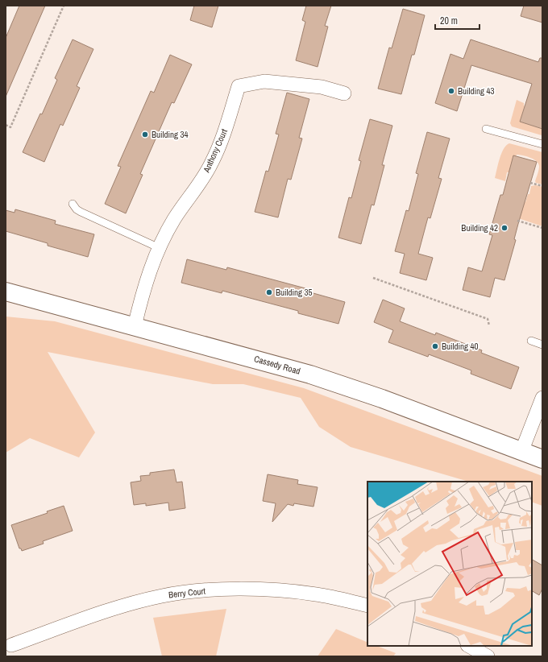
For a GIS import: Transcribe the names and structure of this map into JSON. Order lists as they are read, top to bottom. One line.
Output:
{"streets":{"street":["Anthony Court","Cassedy Road","Berry Court"]},"crossings":[["Anthony Court","Cassedy Road"]],"places":["Building 43","Building 34","Building 42","Building 35","Building 40"],"scale_bar":"20 m"}
